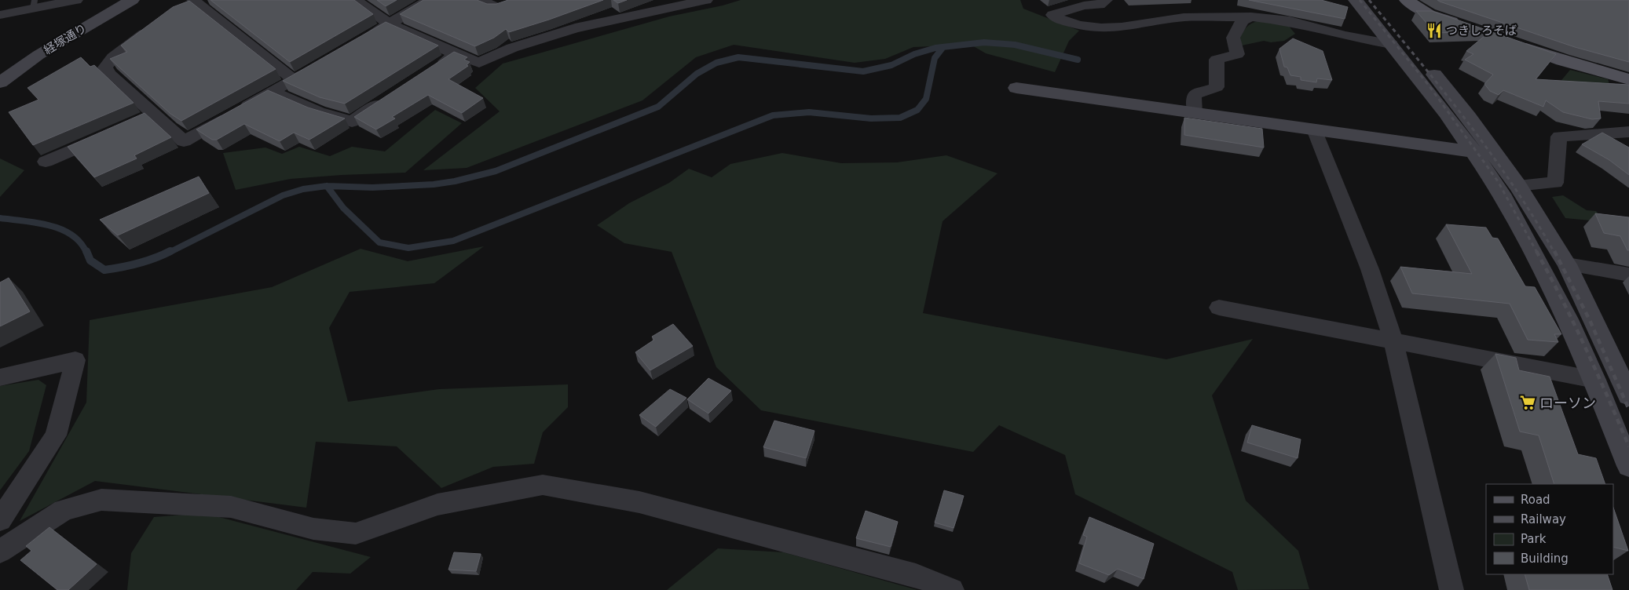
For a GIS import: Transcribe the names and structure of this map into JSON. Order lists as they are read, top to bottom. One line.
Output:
{"streets":{"street":["経塚通り"]},"places":{"restaurant":["つきしろそば"],"supermarket":["ローソン"]},"legend":["Road","Railway","Park","Building"]}
